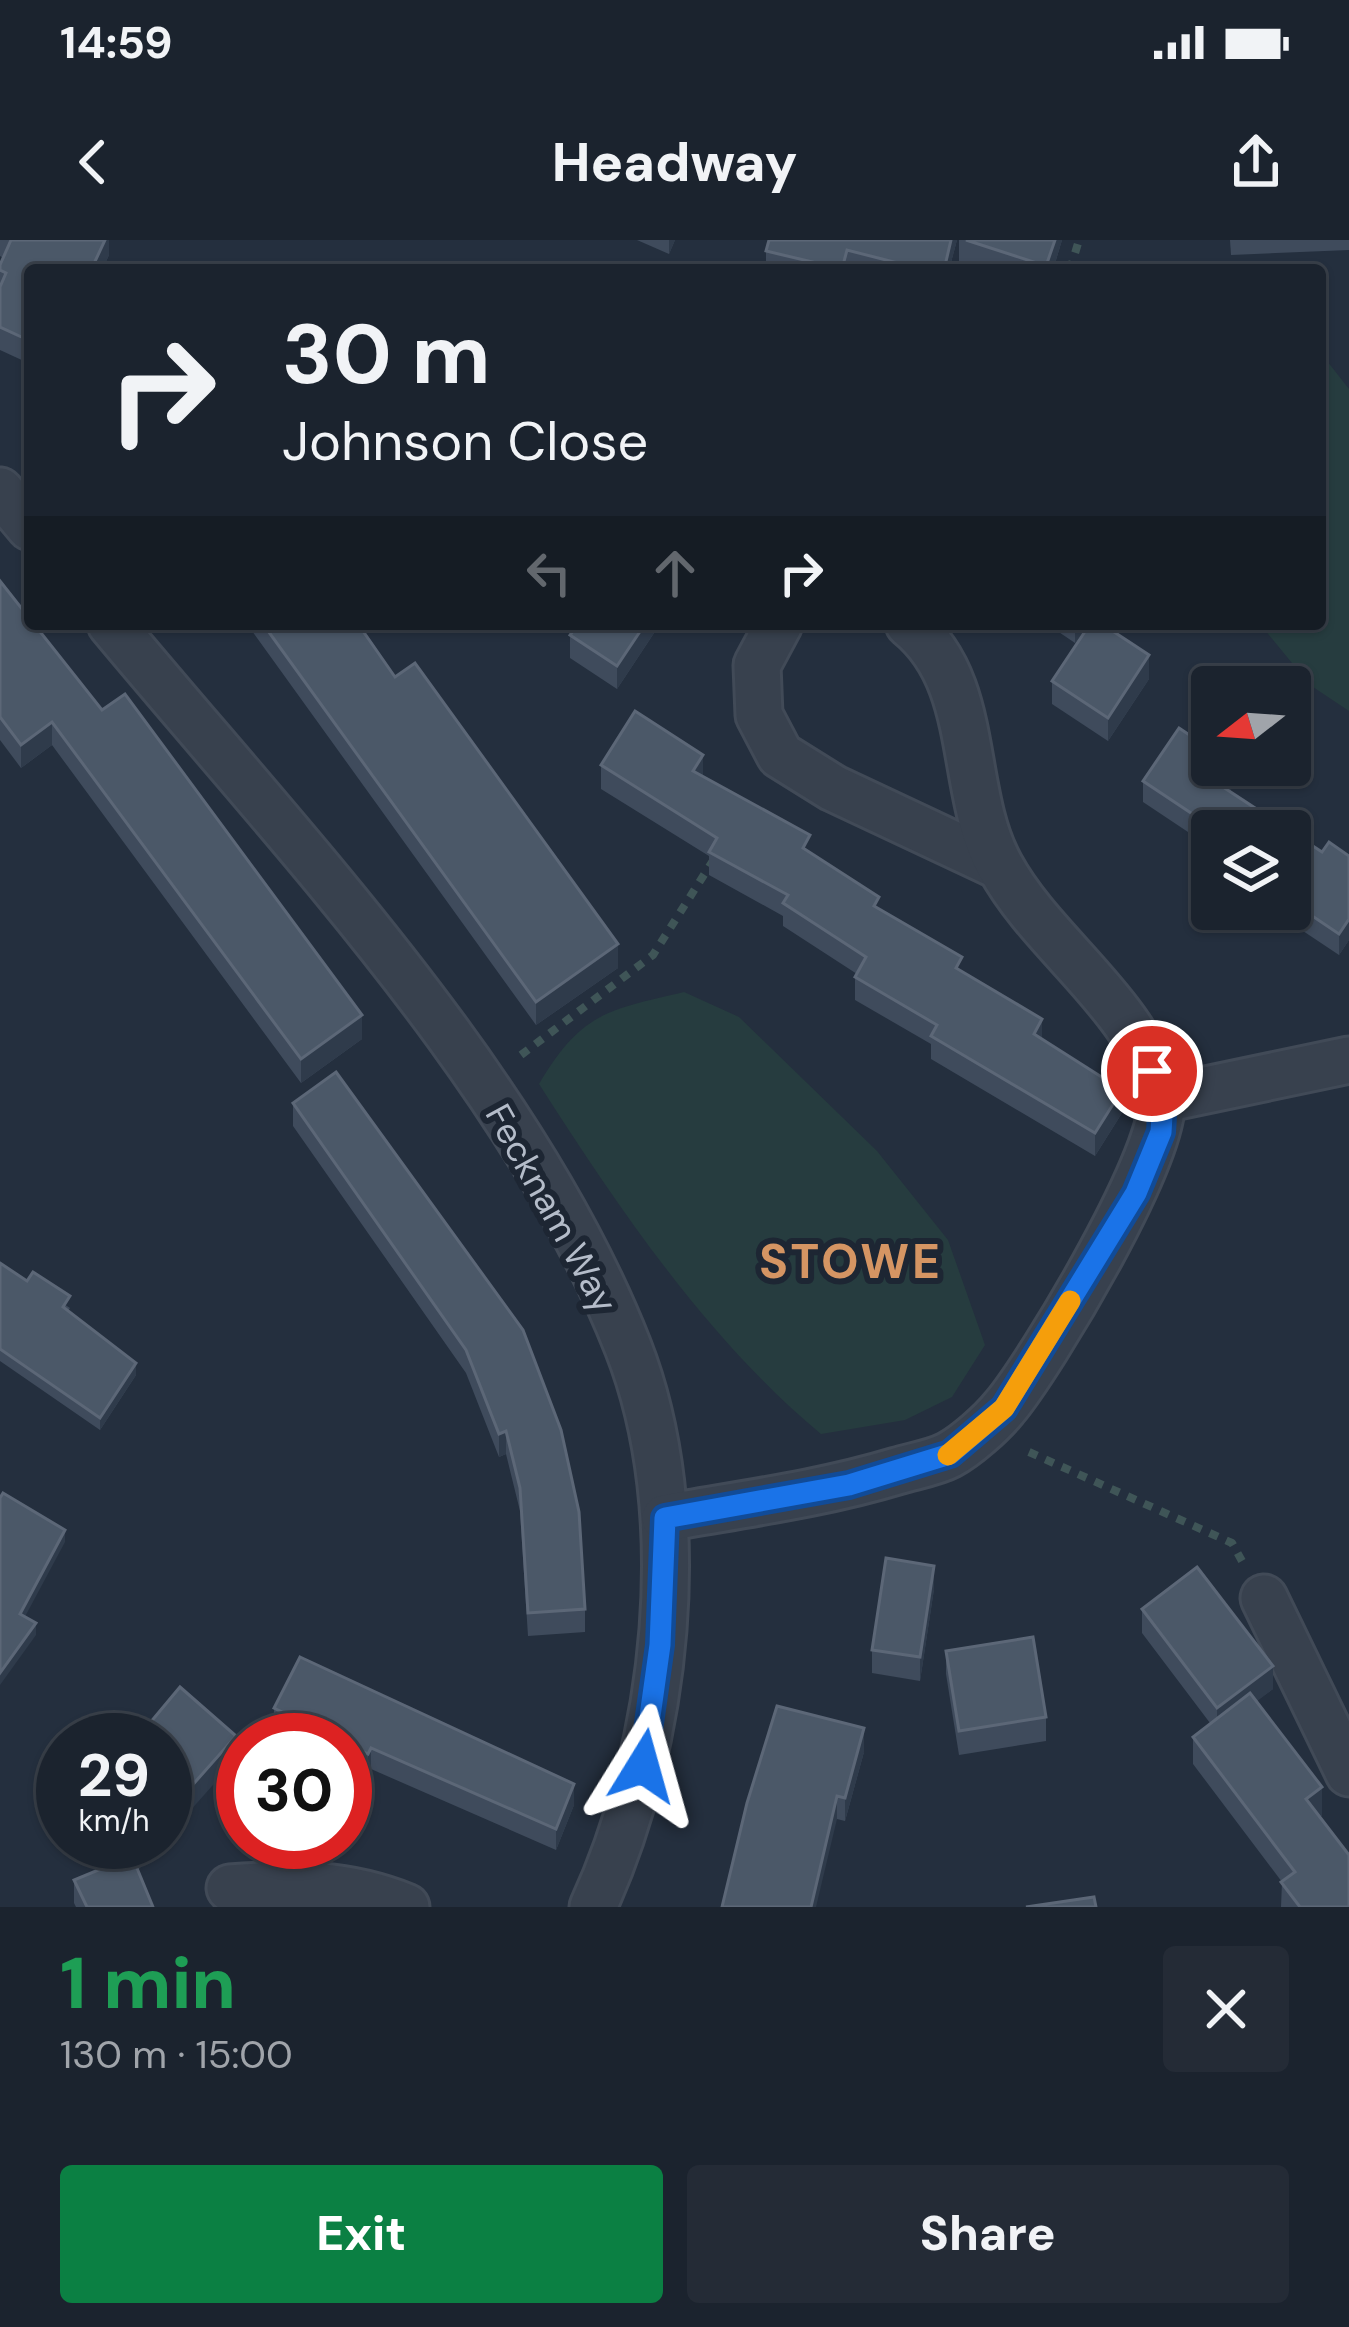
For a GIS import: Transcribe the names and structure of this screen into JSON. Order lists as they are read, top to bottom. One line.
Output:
{"streets":{"street":["Fecknam Way"]},"districts":["STOWE"],"north":"left","page":{"status":"14:59","header":"Headway","turn":["30 m","Johnson Close"],"speed":"29 km/h","limit":"30","heading":["1 min","130 m · 15:00"],"buttons":["Exit","Share"]}}
